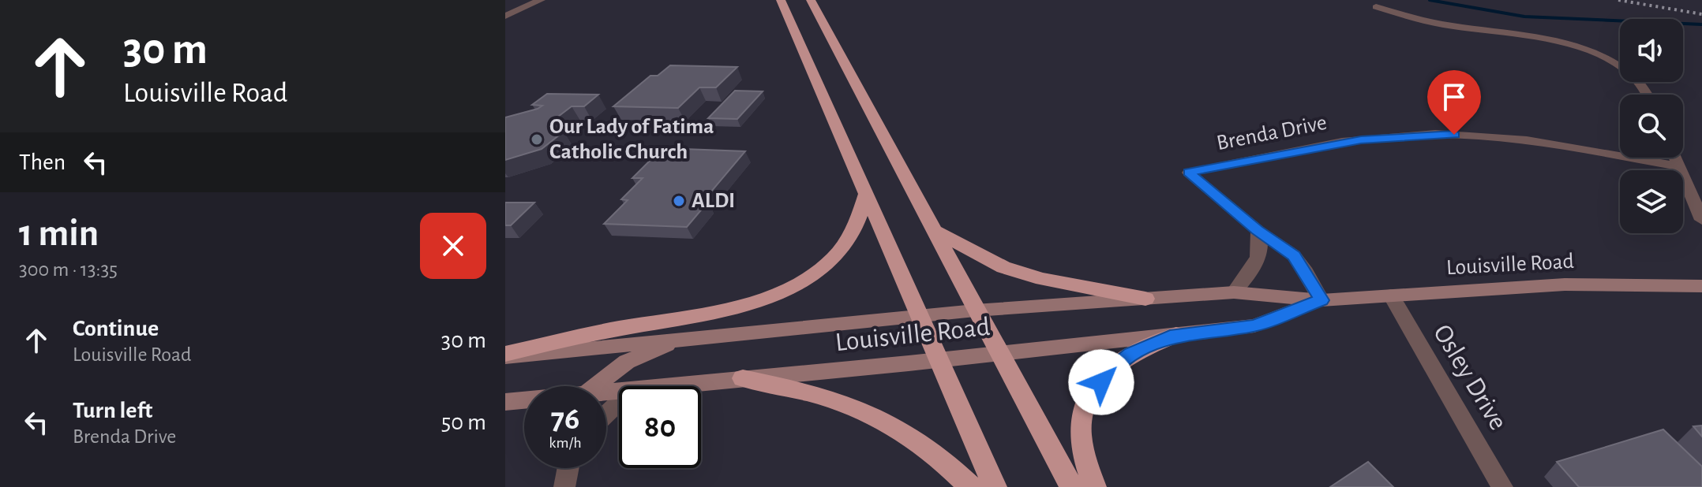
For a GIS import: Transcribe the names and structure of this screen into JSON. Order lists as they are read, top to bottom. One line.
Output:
{"streets":{"main road":["Louisville Road"],"street":["Brenda Drive","Osley Drive"]},"crossings":[["Brenda Drive","Louisville Road"],["Louisville Road","Osley Drive"]],"places":["Our Lady of Fatima Catholic Church","ALDI"],"page":{"turn":["30 m","Louisville Road"],"then":"Then","heading":["1 min","300 m · 13:35"],"list":[{"name":"Continue","note":"Louisville Road","value":"30 m"},{"name":"Turn left","note":"Brenda Drive","value":"50 m"}],"speed":"76 km/h","limit":"80"}}
